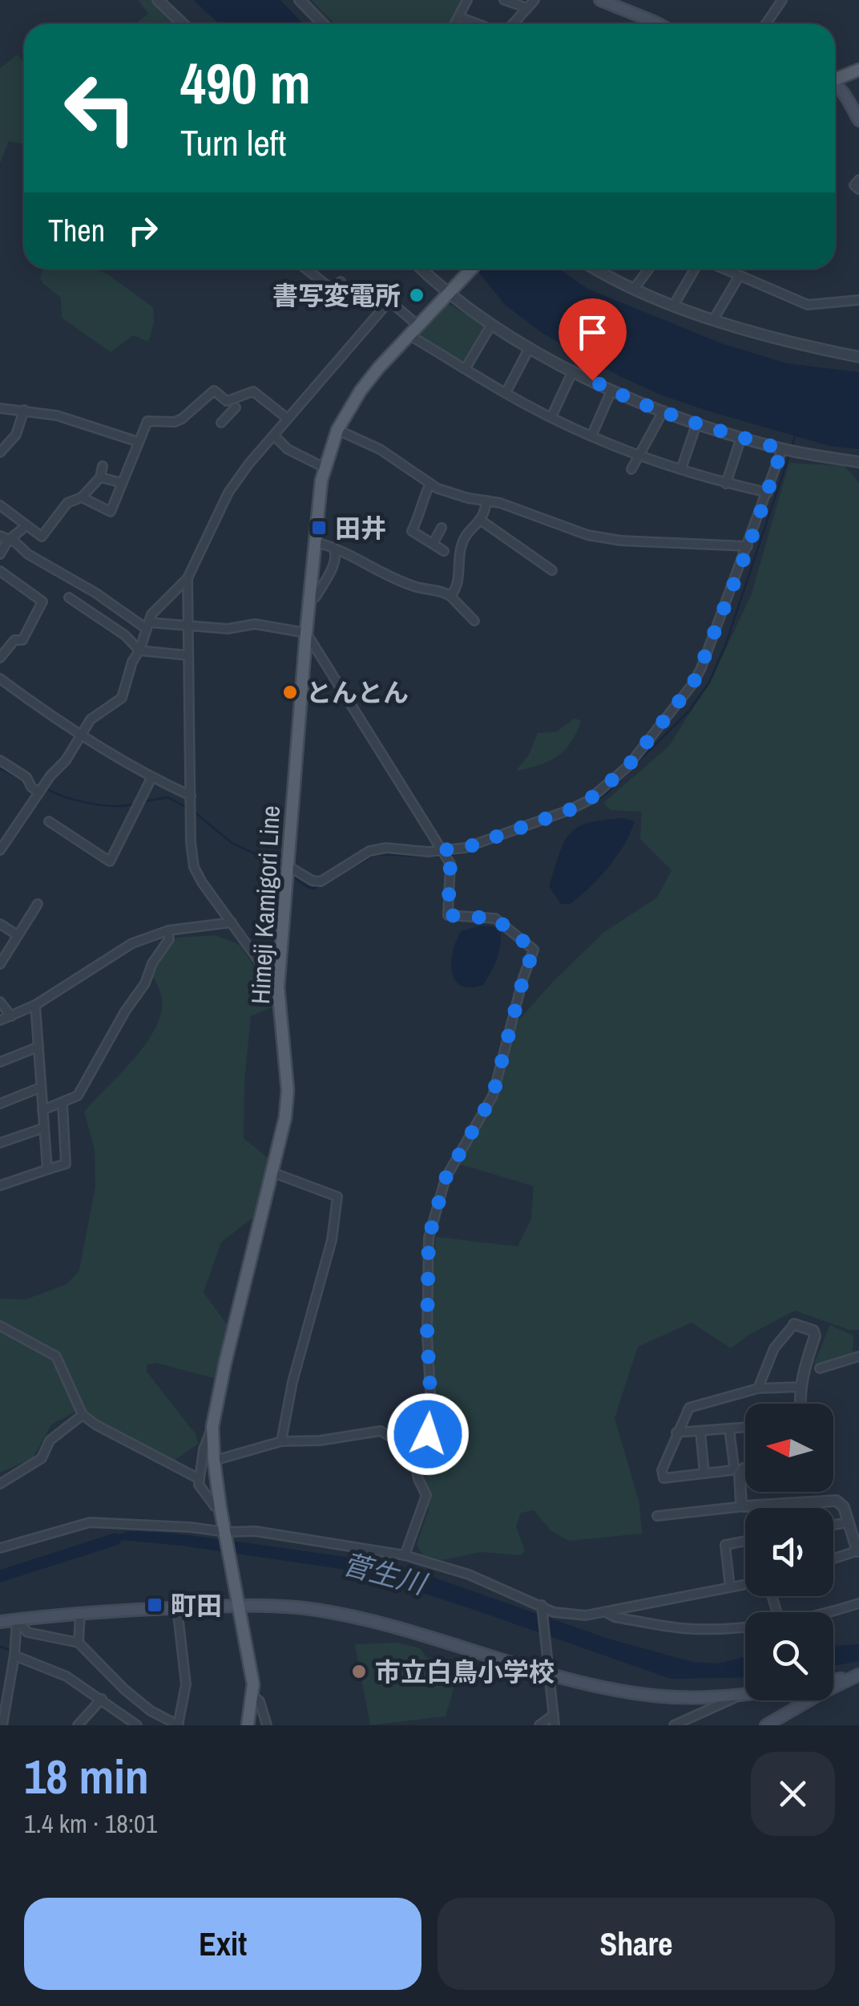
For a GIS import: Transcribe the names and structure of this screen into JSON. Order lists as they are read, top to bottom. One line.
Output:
{"streets":{"main road":["Himeji Kamigori Line"]},"water":["菅生川"],"places":{"other":["書写変電所","とんとん","市立白鳥小学校"],"transit":["田井","町田"]},"north":"left","page":{"turn":["490 m","Turn left"],"then":"Then","heading":["18 min","1.4 km · 18:01"],"buttons":["Exit","Share"]}}
